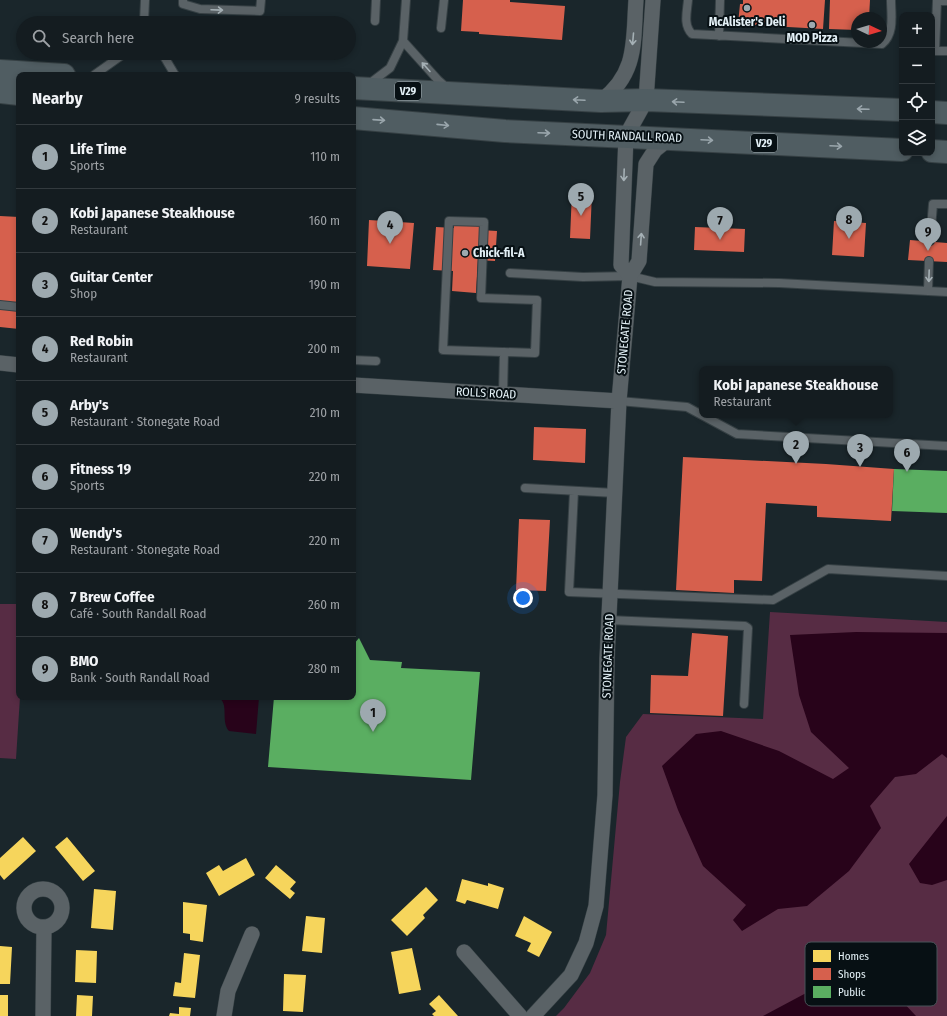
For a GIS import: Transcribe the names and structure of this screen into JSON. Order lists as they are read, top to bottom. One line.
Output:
{"streets":{"main road":["V29","SOUTH RANDALL ROAD"],"street":["STONEGATE ROAD","ROLLS ROAD"]},"crossings":[["V29","STONEGATE ROAD"],["SOUTH RANDALL ROAD","STONEGATE ROAD"],["STONEGATE ROAD","ROLLS ROAD"]],"places":["McAlister's Deli","MOD Pizza","Chick-fil-A"],"legend":["Homes","Shops","Public"],"north":"right","page":{"map_buttons":["+","−"],"search":"Search here","heading":["Nearby","9 results"],"list":[{"mark":"1","name":"Life Time","note":"Sports","value":"110 m"},{"mark":"2","name":"Kobi Japanese Steakhouse","note":"Restaurant","value":"160 m"},{"mark":"3","name":"Guitar Center","note":"Shop","value":"190 m"},{"mark":"4","name":"Red Robin","note":"Restaurant","value":"200 m"},{"mark":"5","name":"Arby's","note":"Restaurant · Stonegate Road","value":"210 m"},{"mark":"6","name":"Fitness 19","note":"Sports","value":"220 m"},{"mark":"7","name":"Wendy's","note":"Restaurant · Stonegate Road","value":"220 m"},{"mark":"8","name":"7 Brew Coffee","note":"Café · South Randall Road","value":"260 m"},{"mark":"9","name":"BMO","note":"Bank · South Randall Road","value":"280 m"}],"pins":["5","8","7","4","9","2","3","6","1"],"popup":["Kobi Japanese Steakhouse","Restaurant"]}}
